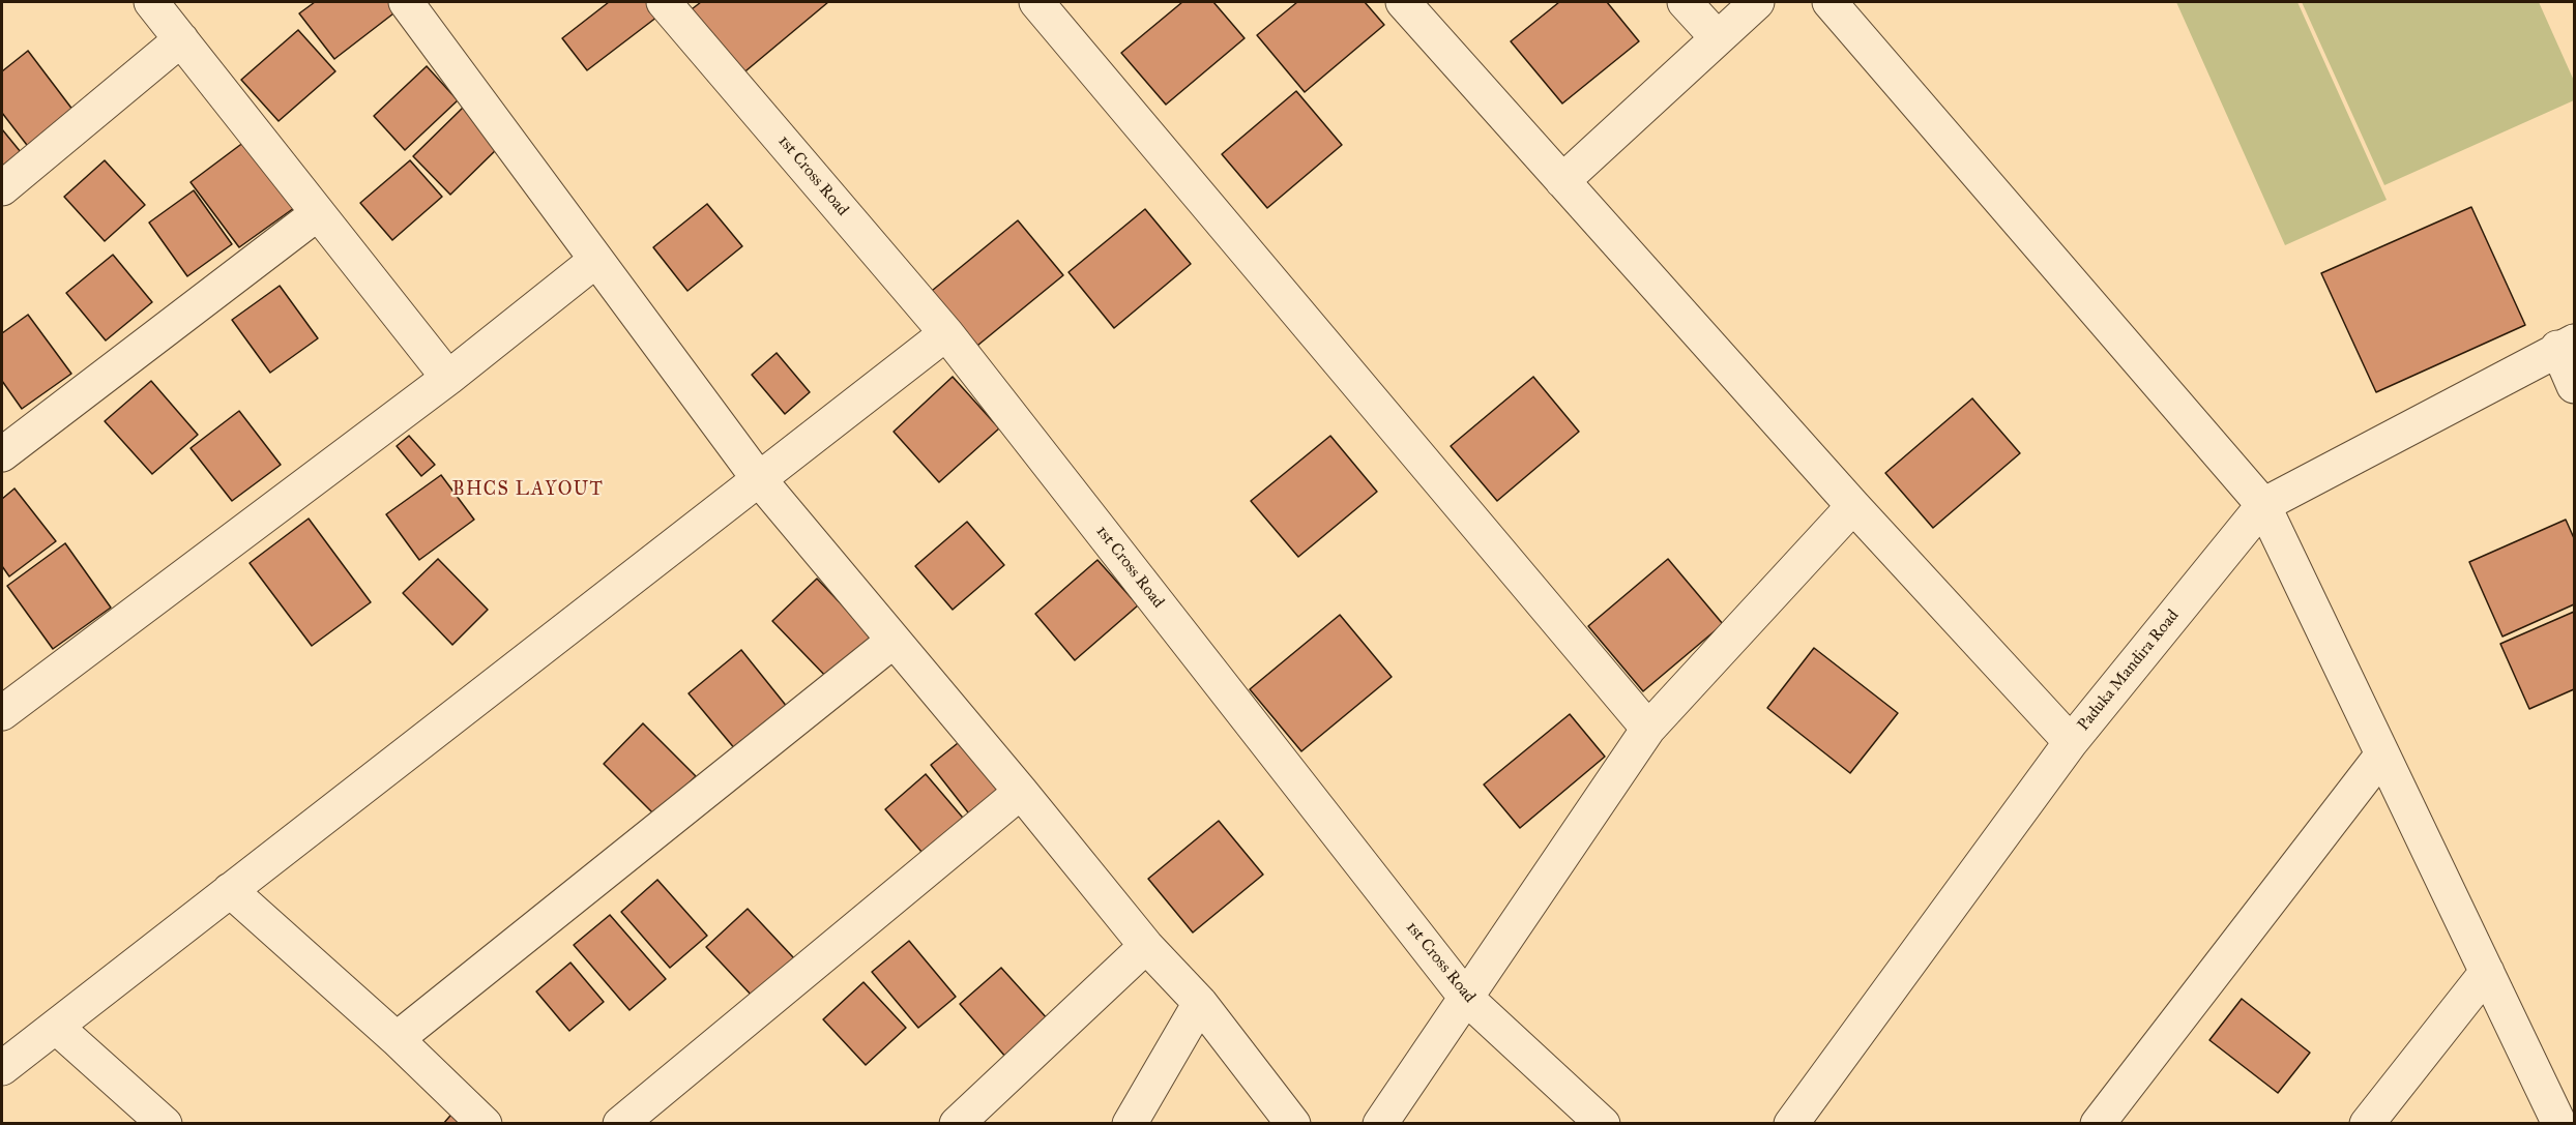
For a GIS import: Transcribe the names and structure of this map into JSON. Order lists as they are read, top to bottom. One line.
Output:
{"streets":{"street":["1st Cross Road","Paduka Mandira Road"]},"districts":["BHCS LAYOUT"]}
